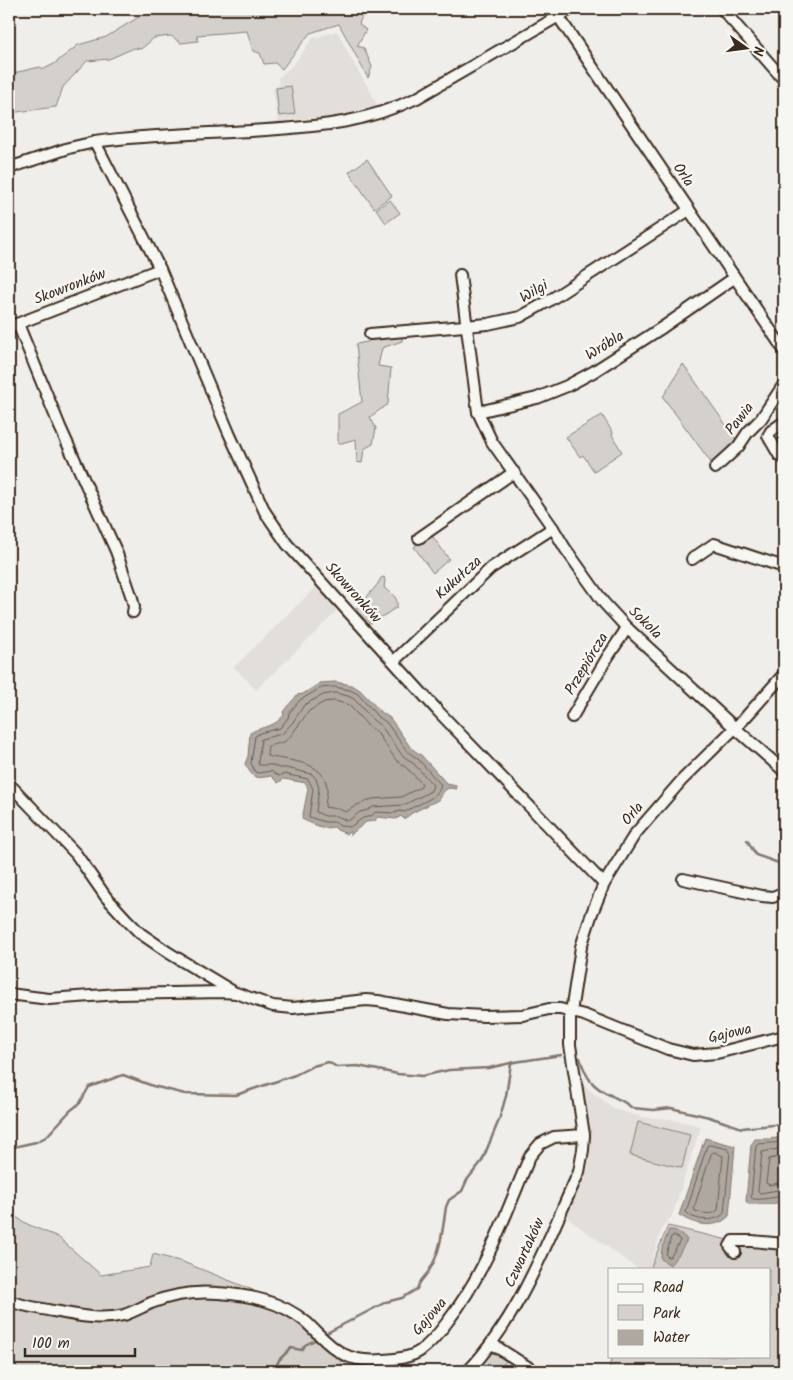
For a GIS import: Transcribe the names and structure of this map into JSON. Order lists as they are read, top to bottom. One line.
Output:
{"streets":{"street":["Orla","Skowronków","Wilgi","Wróbla","Pawia","Kukułcza","Sokola","Przepiórcza","Gajowa","Czwartaków"]},"crossings":[["Orla","Skowronków"],["Orla","Wilgi"],["Orla","Wróbla"],["Orla","Sokola"],["Orla","Gajowa"],["Skowronków","Kukułcza"],["Wilgi","Sokola"],["Wróbla","Sokola"],["Kukułcza","Sokola"],["Sokola","Przepiórcza"],["Gajowa","Czwartaków"]],"legend":["Road","Park","Water"],"scale_bar":"100 m","north":"right"}
